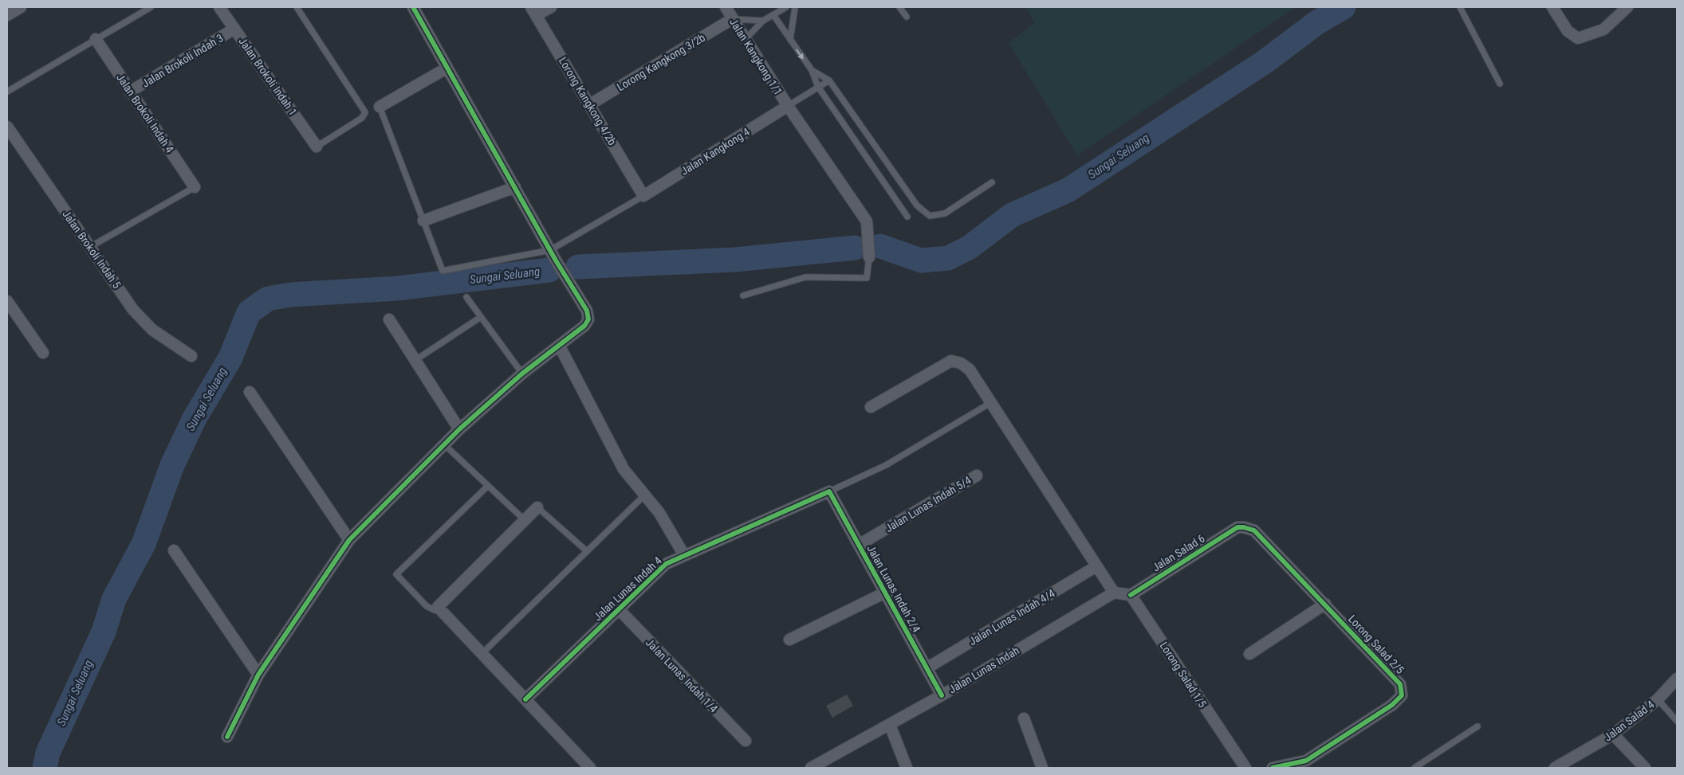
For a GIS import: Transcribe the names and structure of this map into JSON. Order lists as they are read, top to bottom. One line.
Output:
{"streets":{"street":["Jalan Kangkong 1/1","Jalan Brokoli Indah 3","Lorong Kangkong 3/2b","Jalan Brokoli Indah 1","Lorong Kangkong 4/2b","Jalan Brokoli Indah 4","Jalan Kangkong 4","Jalan Brokoli Indah 5","Jalan Lunas Indah 5/4","Jalan Salad 6","Jalan Lunas Indah 4","Jalan Lunas Indah 2/4","Jalan Lunas Indah 4/4","Lorong Salad 2/5","Jalan Lunas Indah","Lorong Salad 1/5","Jalan Lunas Indah 1/4","Jalan Salad 4"]},"crossings":[["Jalan Kangkong 1/1","Lorong Kangkong 3/2b"],["Jalan Kangkong 1/1","Jalan Kangkong 4"],["Jalan Brokoli Indah 3","Jalan Brokoli Indah 1"],["Jalan Brokoli Indah 3","Jalan Brokoli Indah 4"],["Lorong Kangkong 3/2b","Lorong Kangkong 4/2b"],["Lorong Kangkong 4/2b","Jalan Kangkong 4"],["Jalan Lunas Indah 5/4","Jalan Lunas Indah 2/4"],["Jalan Salad 6","Lorong Salad 2/5"],["Jalan Salad 6","Lorong Salad 1/5"],["Jalan Lunas Indah 4","Jalan Lunas Indah 2/4"],["Jalan Lunas Indah 4","Jalan Lunas Indah 1/4"],["Jalan Lunas Indah 2/4","Jalan Lunas Indah 4/4"],["Jalan Lunas Indah 2/4","Jalan Lunas Indah"]],"water":["Sungai Seluang"]}
